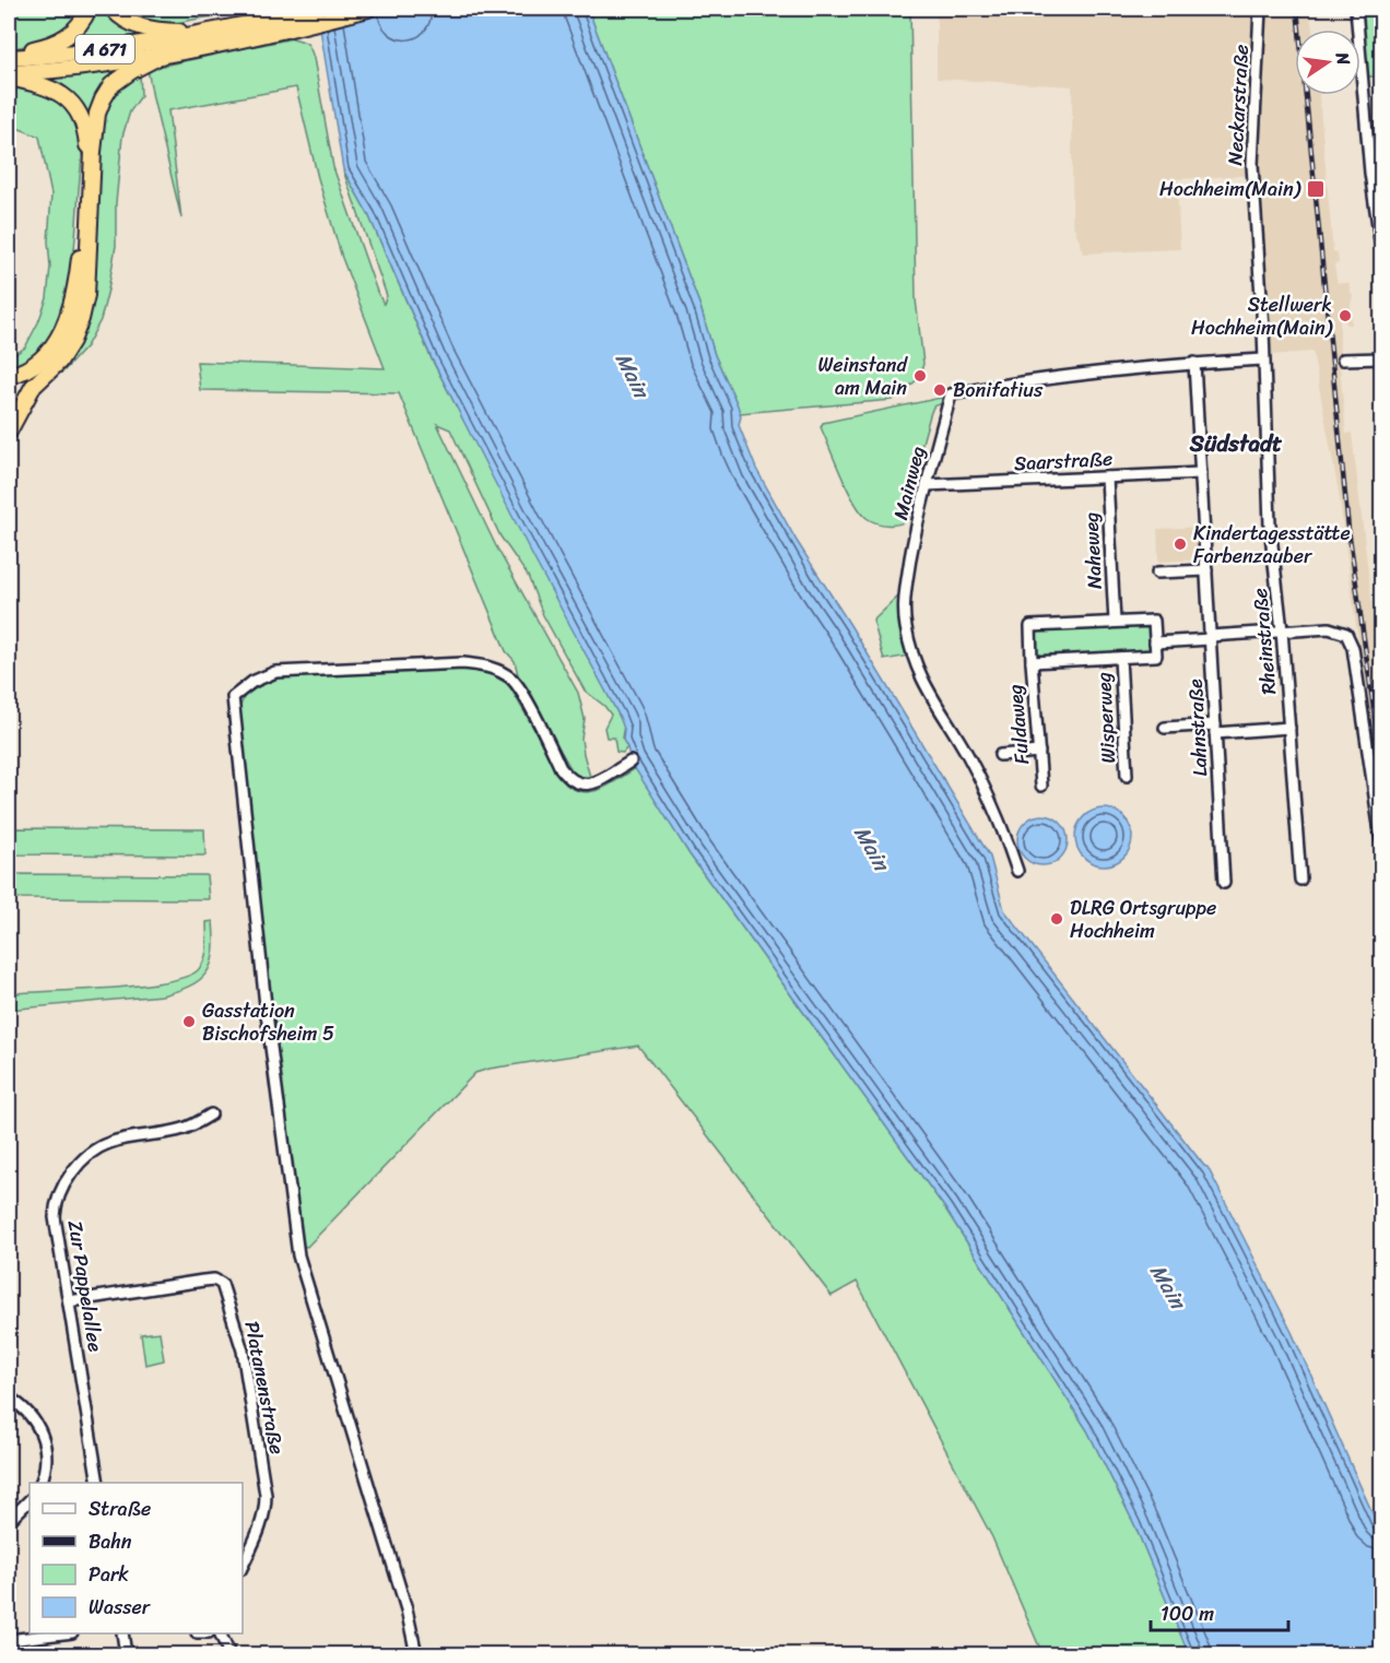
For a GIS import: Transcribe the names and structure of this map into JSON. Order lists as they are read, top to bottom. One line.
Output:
{"streets":{"highway":["A 671"],"street":["Neckarstraße","Saarstraße","Mainweg","Naheweg","Rheinstraße","Wisperweg","Fuldaweg","Lahnstraße","Zur Pappelallee","Platanenstraße"]},"crossings":[["Neckarstraße","Mainweg"],["Neckarstraße","Rheinstraße"],["Saarstraße","Mainweg"],["Saarstraße","Naheweg"],["Saarstraße","Lahnstraße"],["Mainweg","Rheinstraße"],["Mainweg","Lahnstraße"],["Naheweg","Fuldaweg"],["Zur Pappelallee","Platanenstraße"]],"districts":["Südstadt"],"water":["Main"],"places":{"transit":["Hochheim(Main)"],"other":["Stellwerk Hochheim(Main)","Weinstand am Main","Bonifatius","Kindertagesstätte Farbenzauber","DLRG Ortsgruppe Hochheim","Gasstation Bischofsheim 5"]},"legend":["Straße","Bahn","Park","Wasser"],"scale_bar":"100 m","north":"right"}
